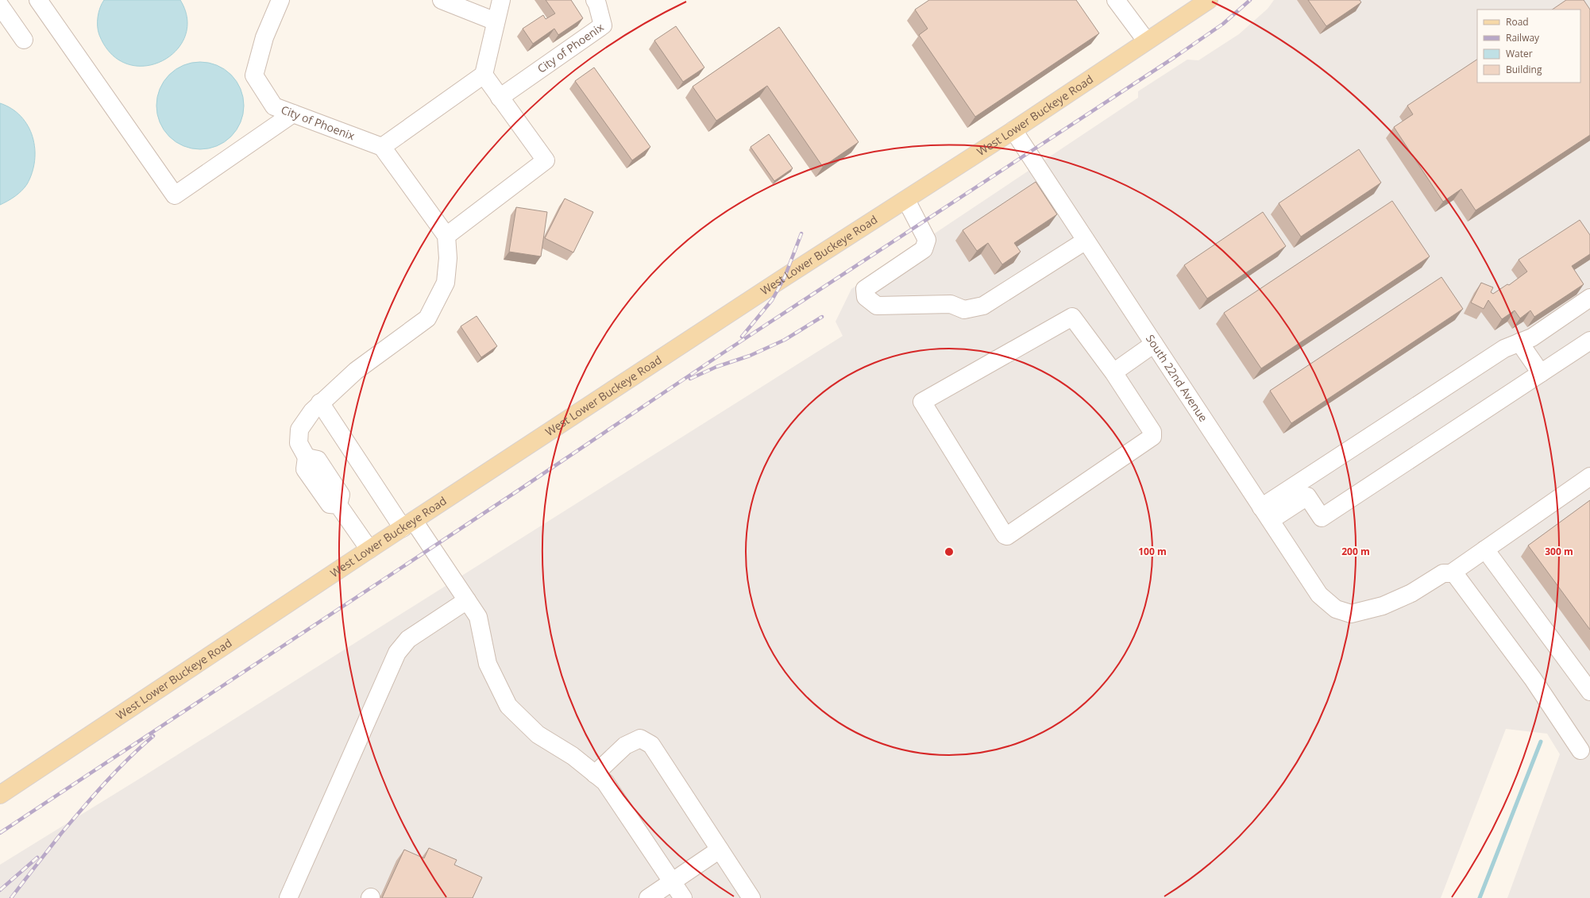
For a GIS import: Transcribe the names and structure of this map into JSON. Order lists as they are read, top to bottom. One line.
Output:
{"streets":{"main road":["West Lower Buckeye Road"],"street":["City of Phoenix","South 22nd Avenue"]},"crossings":[["West Lower Buckeye Road","South 22nd Avenue"]],"legend":["Road","Railway","Water","Building"],"rings":["100 m","200 m","300 m"]}
